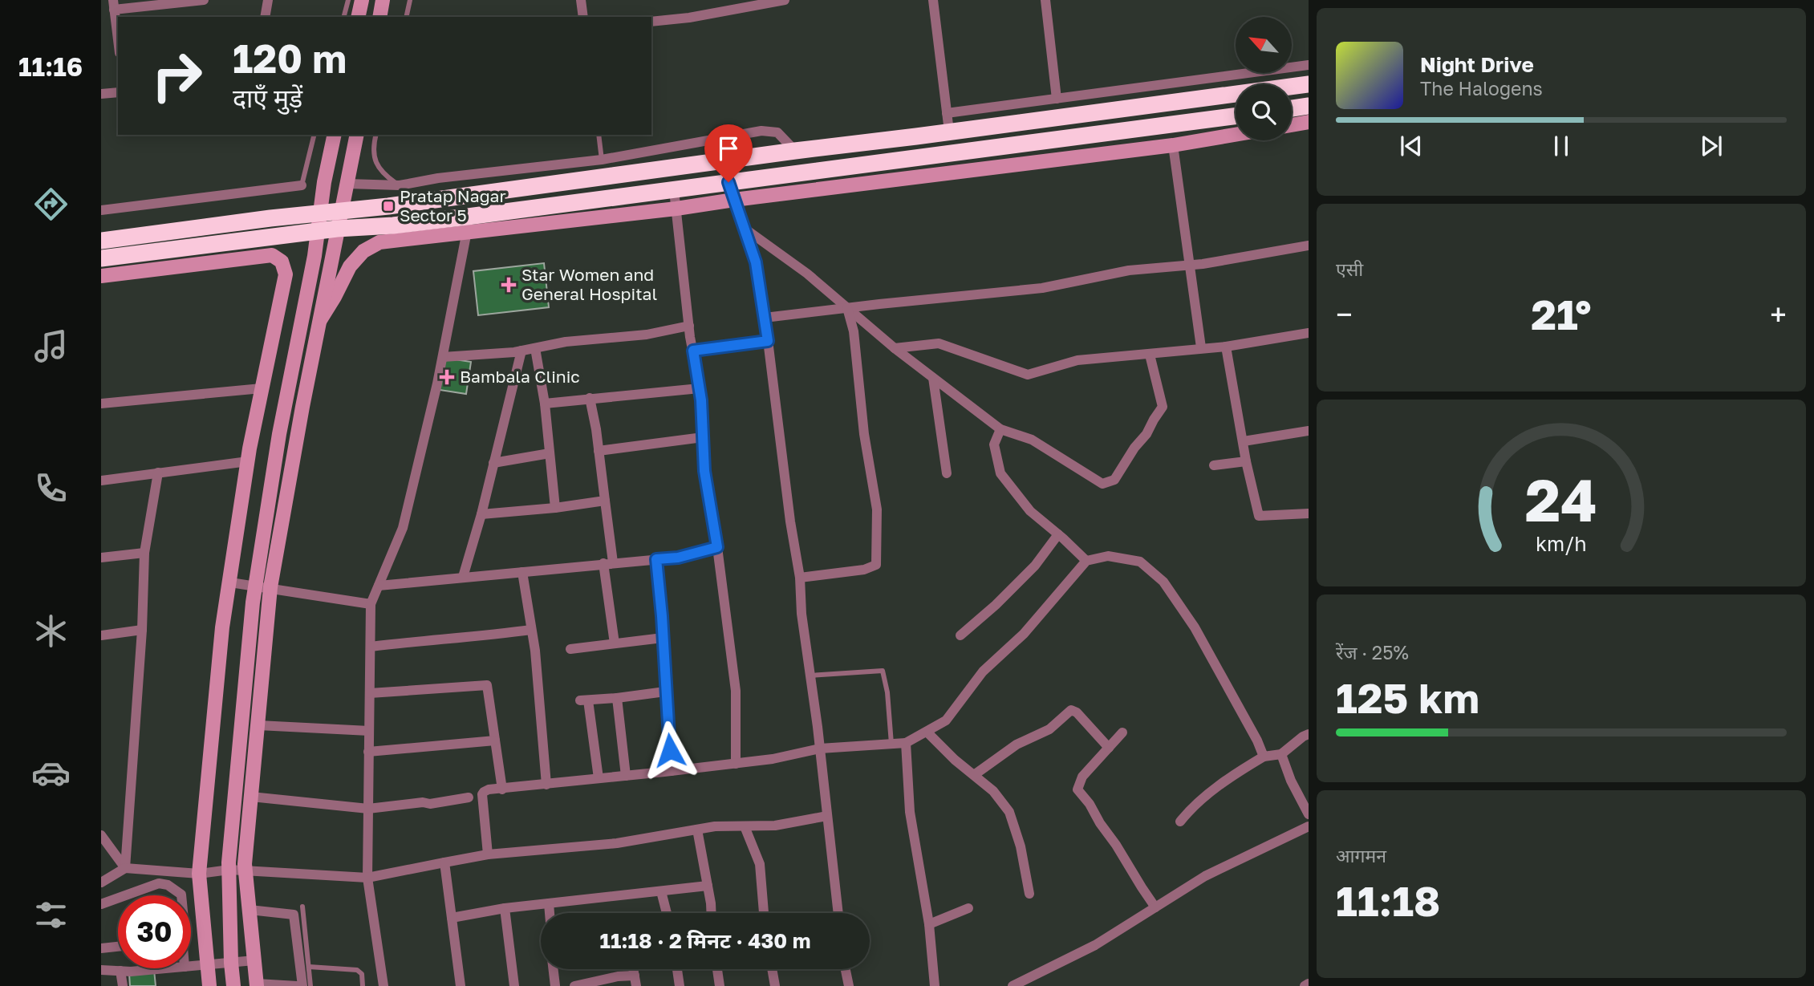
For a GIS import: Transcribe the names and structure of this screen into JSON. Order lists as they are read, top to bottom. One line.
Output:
{"places":{"transit":["Pratap Nagar Sector 5"],"health":["Star Women and General Hospital","Bambala Clinic"]},"north":"top left","page":{"tabs":"11:16","turn":["120 m","दाएँ मुड़ें"],"song":["Night Drive","The Halogens"],"tile":["एसी",["रेंज · 25%","125 km"],["आगमन","11:18"]],"heat":["−","21°","+"],"limit":"30","trip":"11:18 · 2 मिनट · 430 m","gauge":["24","km/h"]}}
